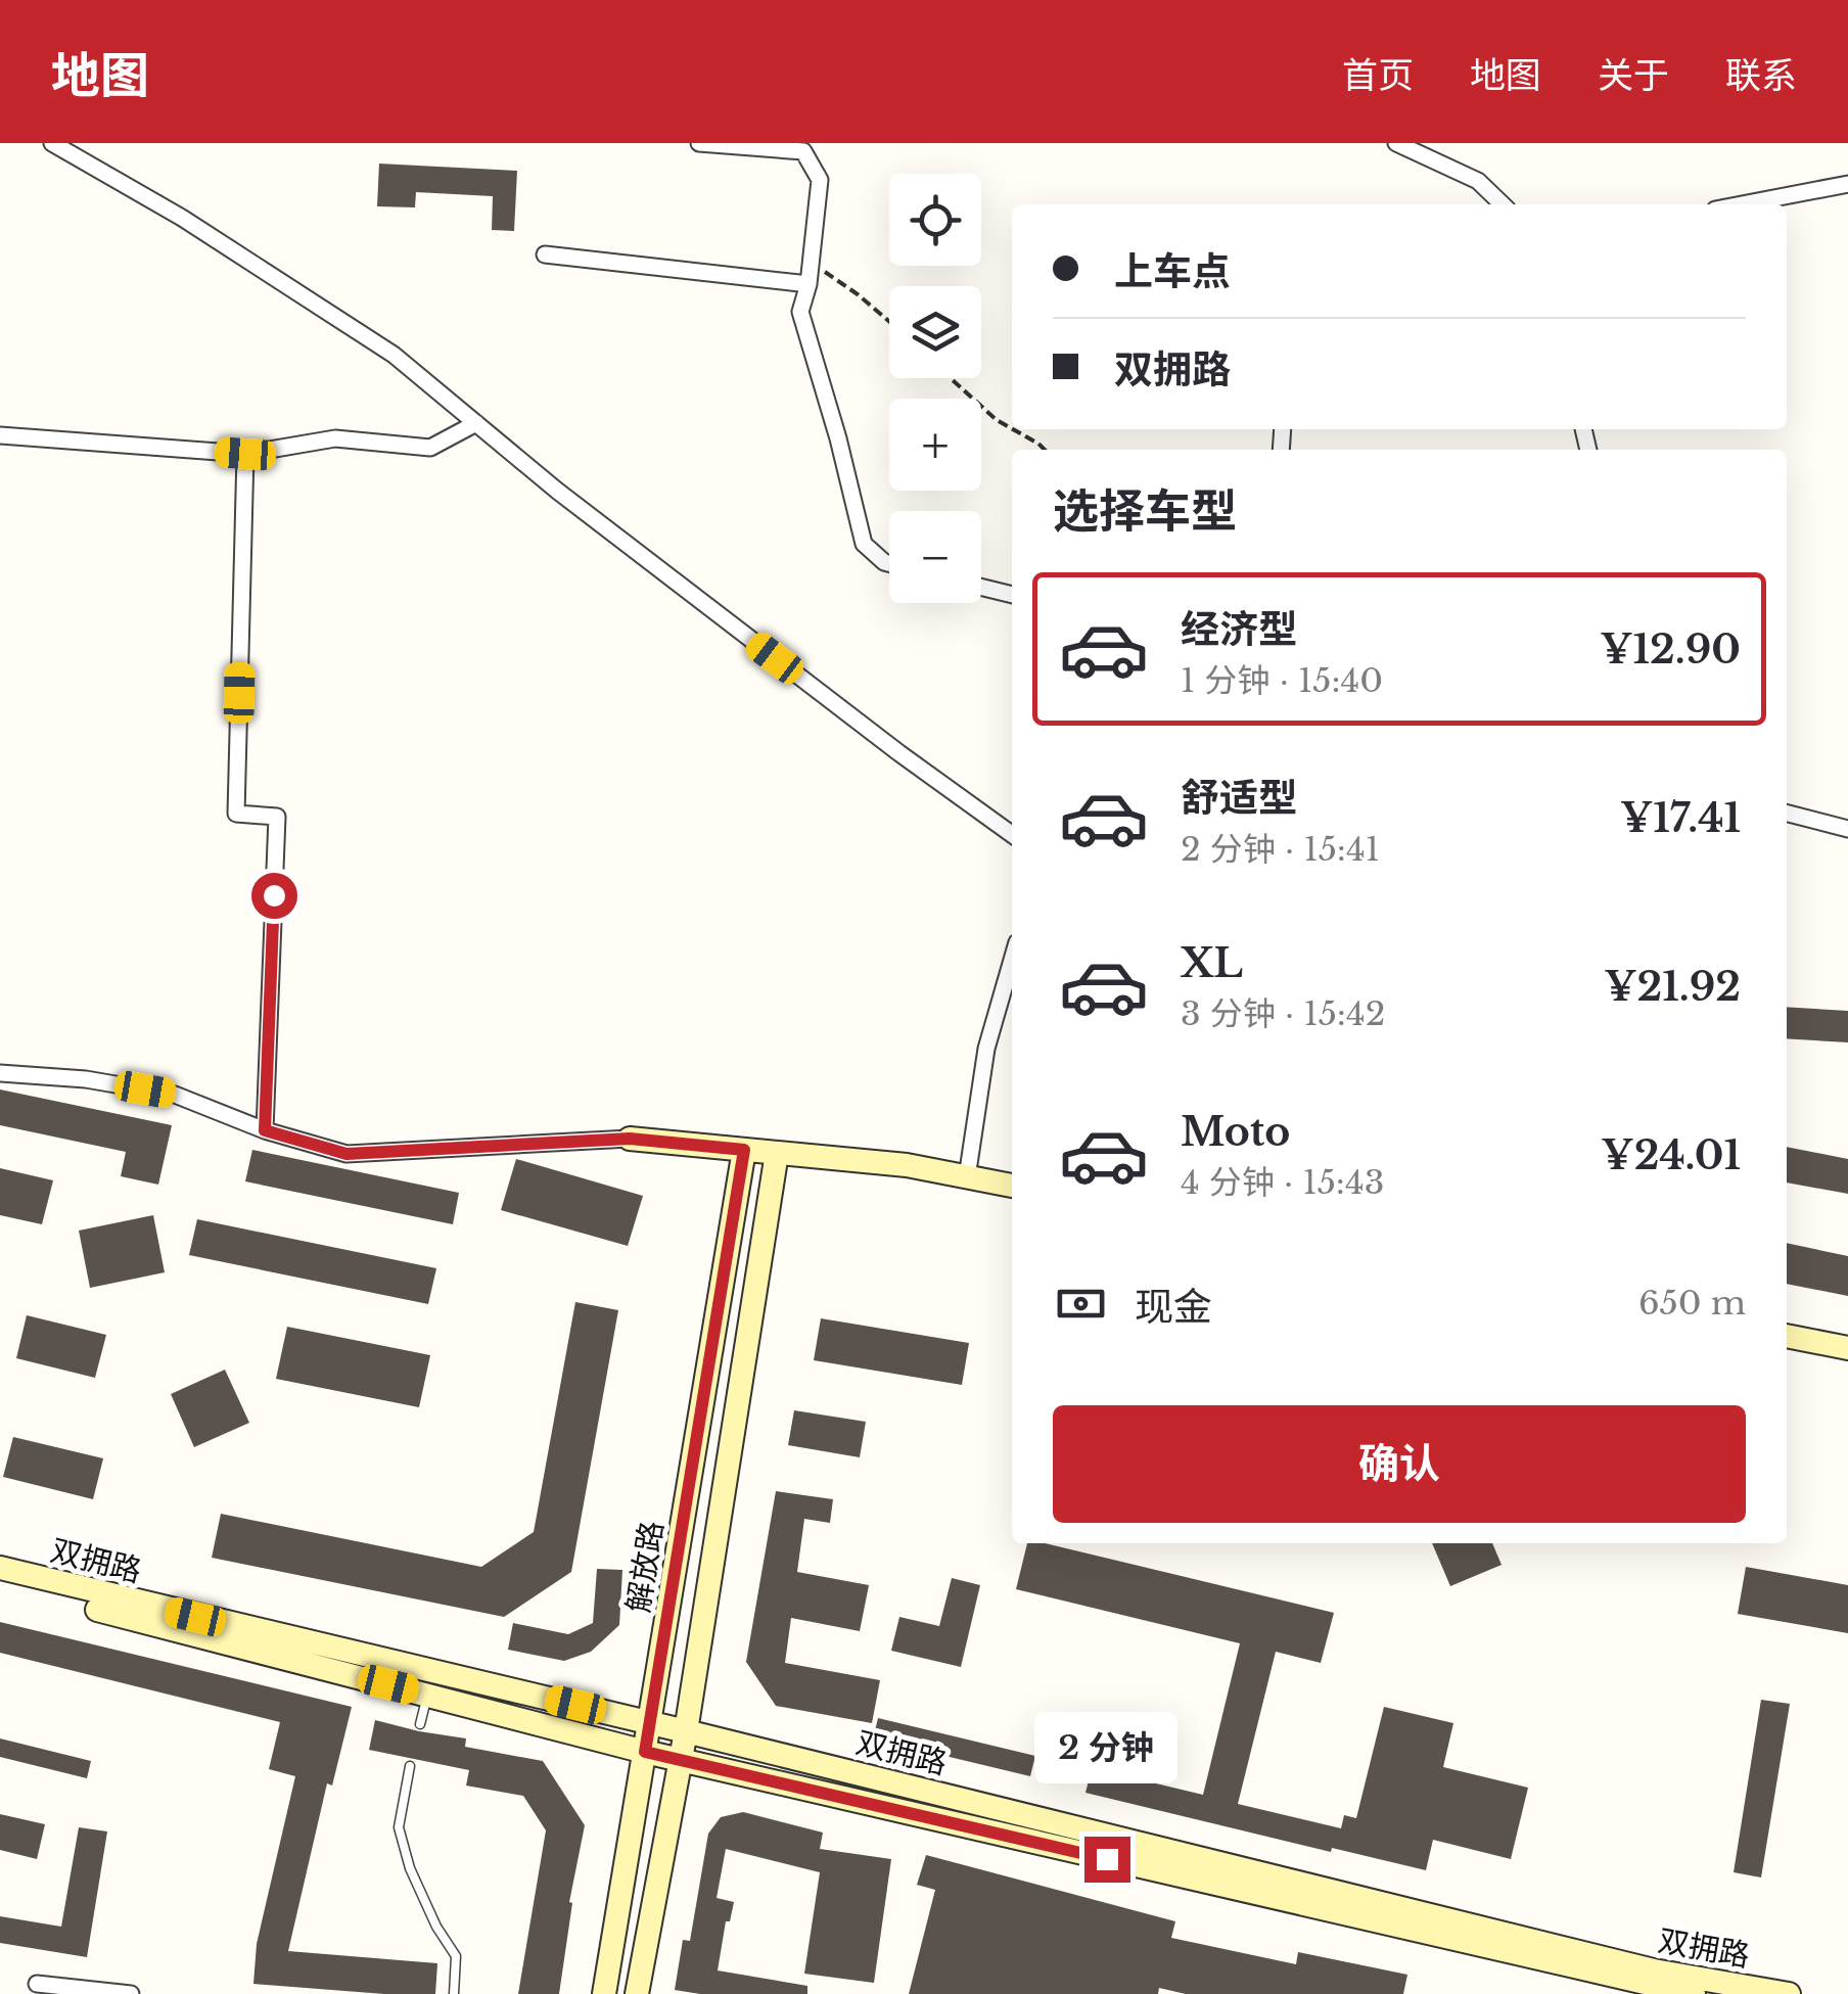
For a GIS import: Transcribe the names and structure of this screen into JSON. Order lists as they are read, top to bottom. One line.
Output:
{"streets":{"main road":["双拥路","解放路"]},"crossings":[["双拥路","解放路"]],"page":{"header":"地图","nav":["首页","地图","关于","联系"],"map_buttons":["+","−"],"banner":["上车点","双拥路"],"heading":"选择车型","list":[{"name":"经济型","note":"1 分钟 · 15:40","value":"¥12.90"},{"name":"舒适型","note":"2 分钟 · 15:41","value":"¥17.41"},{"name":"XL","note":"3 分钟 · 15:42","value":"¥21.92"},{"name":"Moto","note":"4 分钟 · 15:43","value":"¥24.01"}],"pay":["现金","650 m"],"buttons":"确认","bubble":"2 分钟"}}
